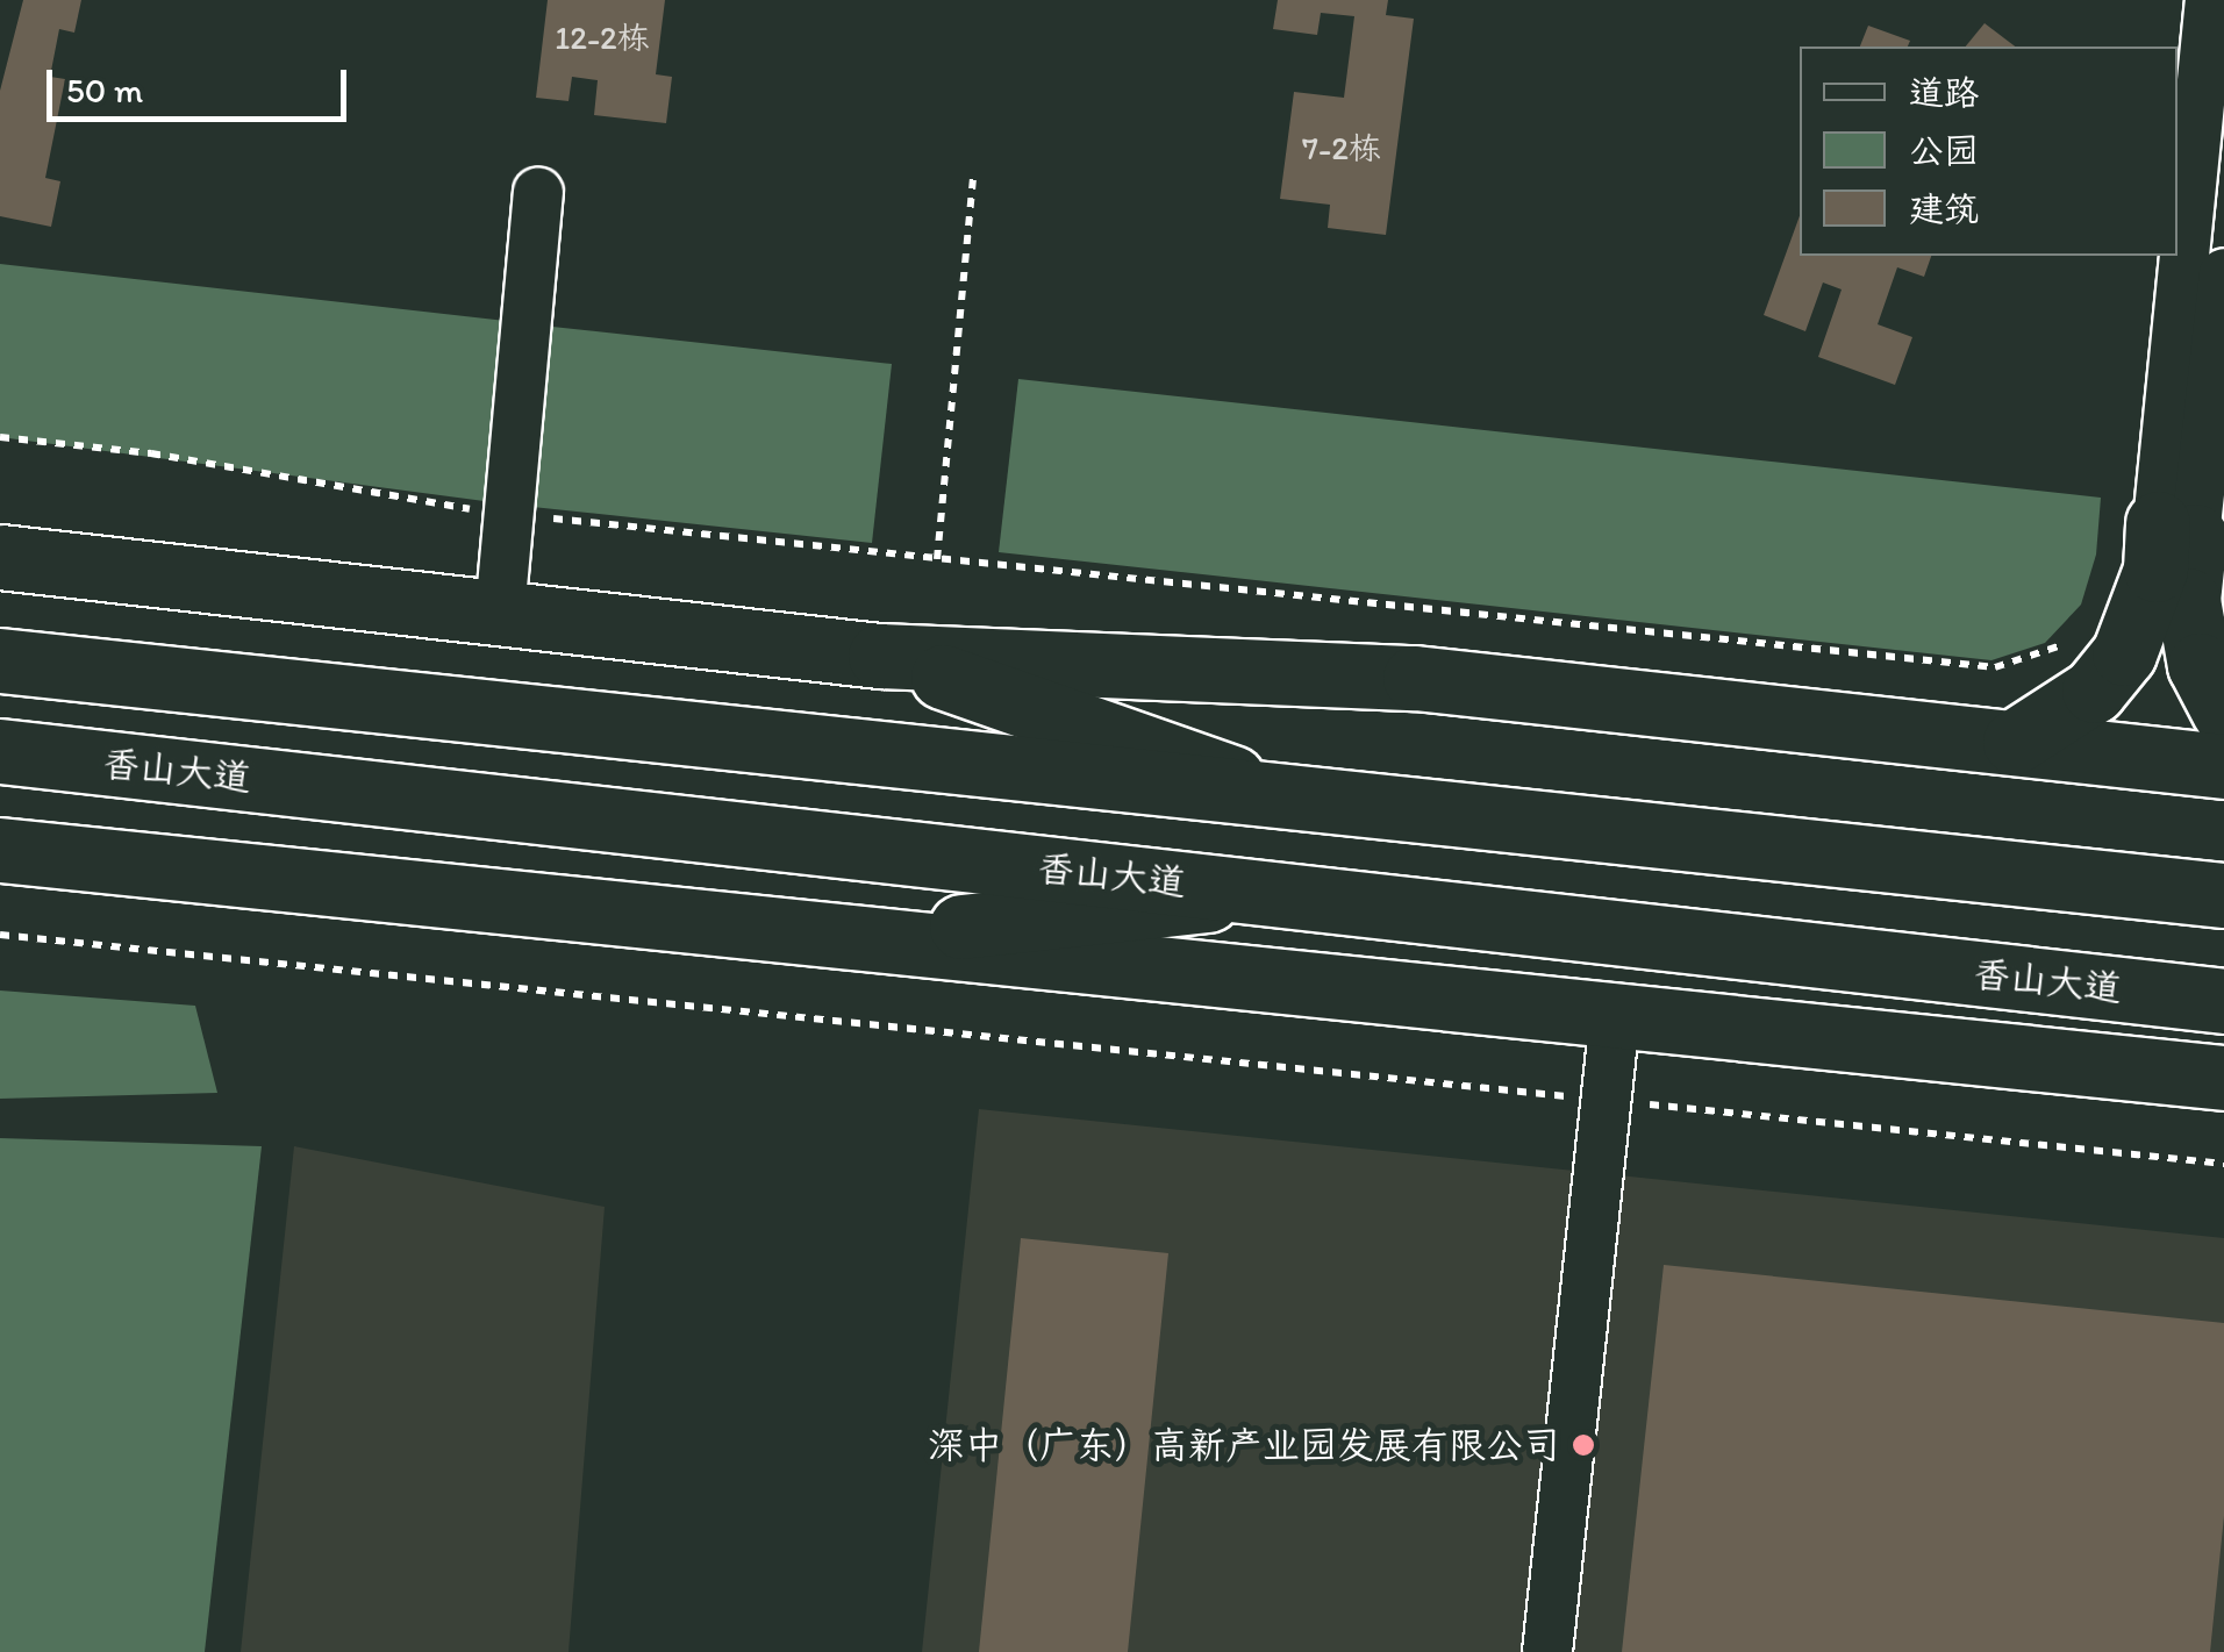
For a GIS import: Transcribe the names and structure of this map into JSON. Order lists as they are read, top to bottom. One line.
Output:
{"streets":{"main road":["香山大道"]},"places":["深中（广东）高新产业园发展有限公司"],"house_numbers":["12-2栋","7-2栋"],"legend":["道路","公园","建筑"],"scale_bar":"50 m"}
